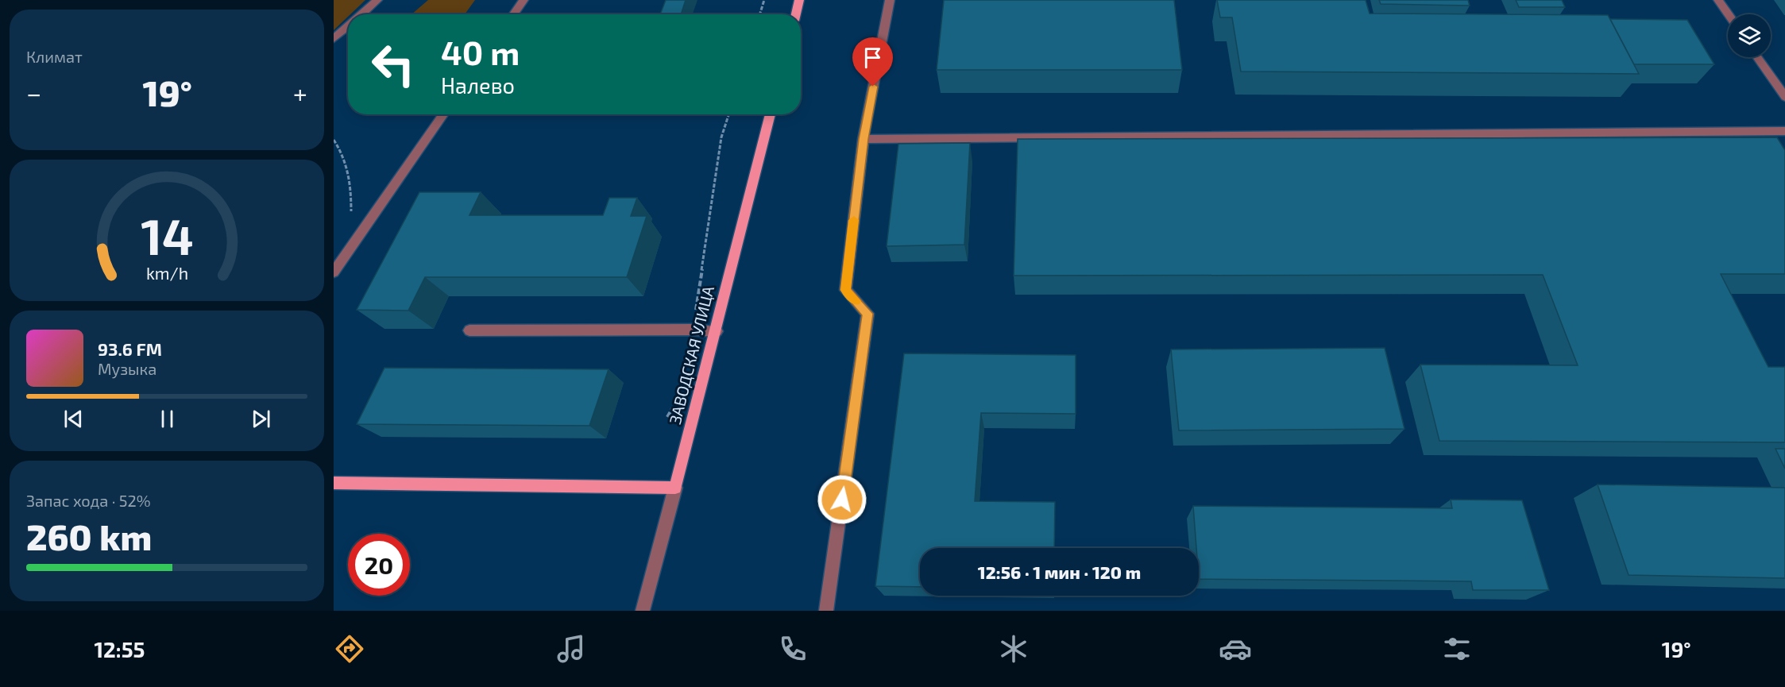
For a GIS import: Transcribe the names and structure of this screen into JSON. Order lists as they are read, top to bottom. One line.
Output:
{"streets":{"main road":["ЗАВОДСКАЯ УЛИЦА"]},"page":{"tile":["Климат",["Запас хода · 52%","260 km"]],"turn":["40 m","Налево"],"heat":["−","19°","+"],"song":["93.6 FM","Музыка"],"limit":"20","trip":"12:56 · 1 мин · 120 m","tabs":["12:55","19°"],"gauge":["14","km/h"]}}
